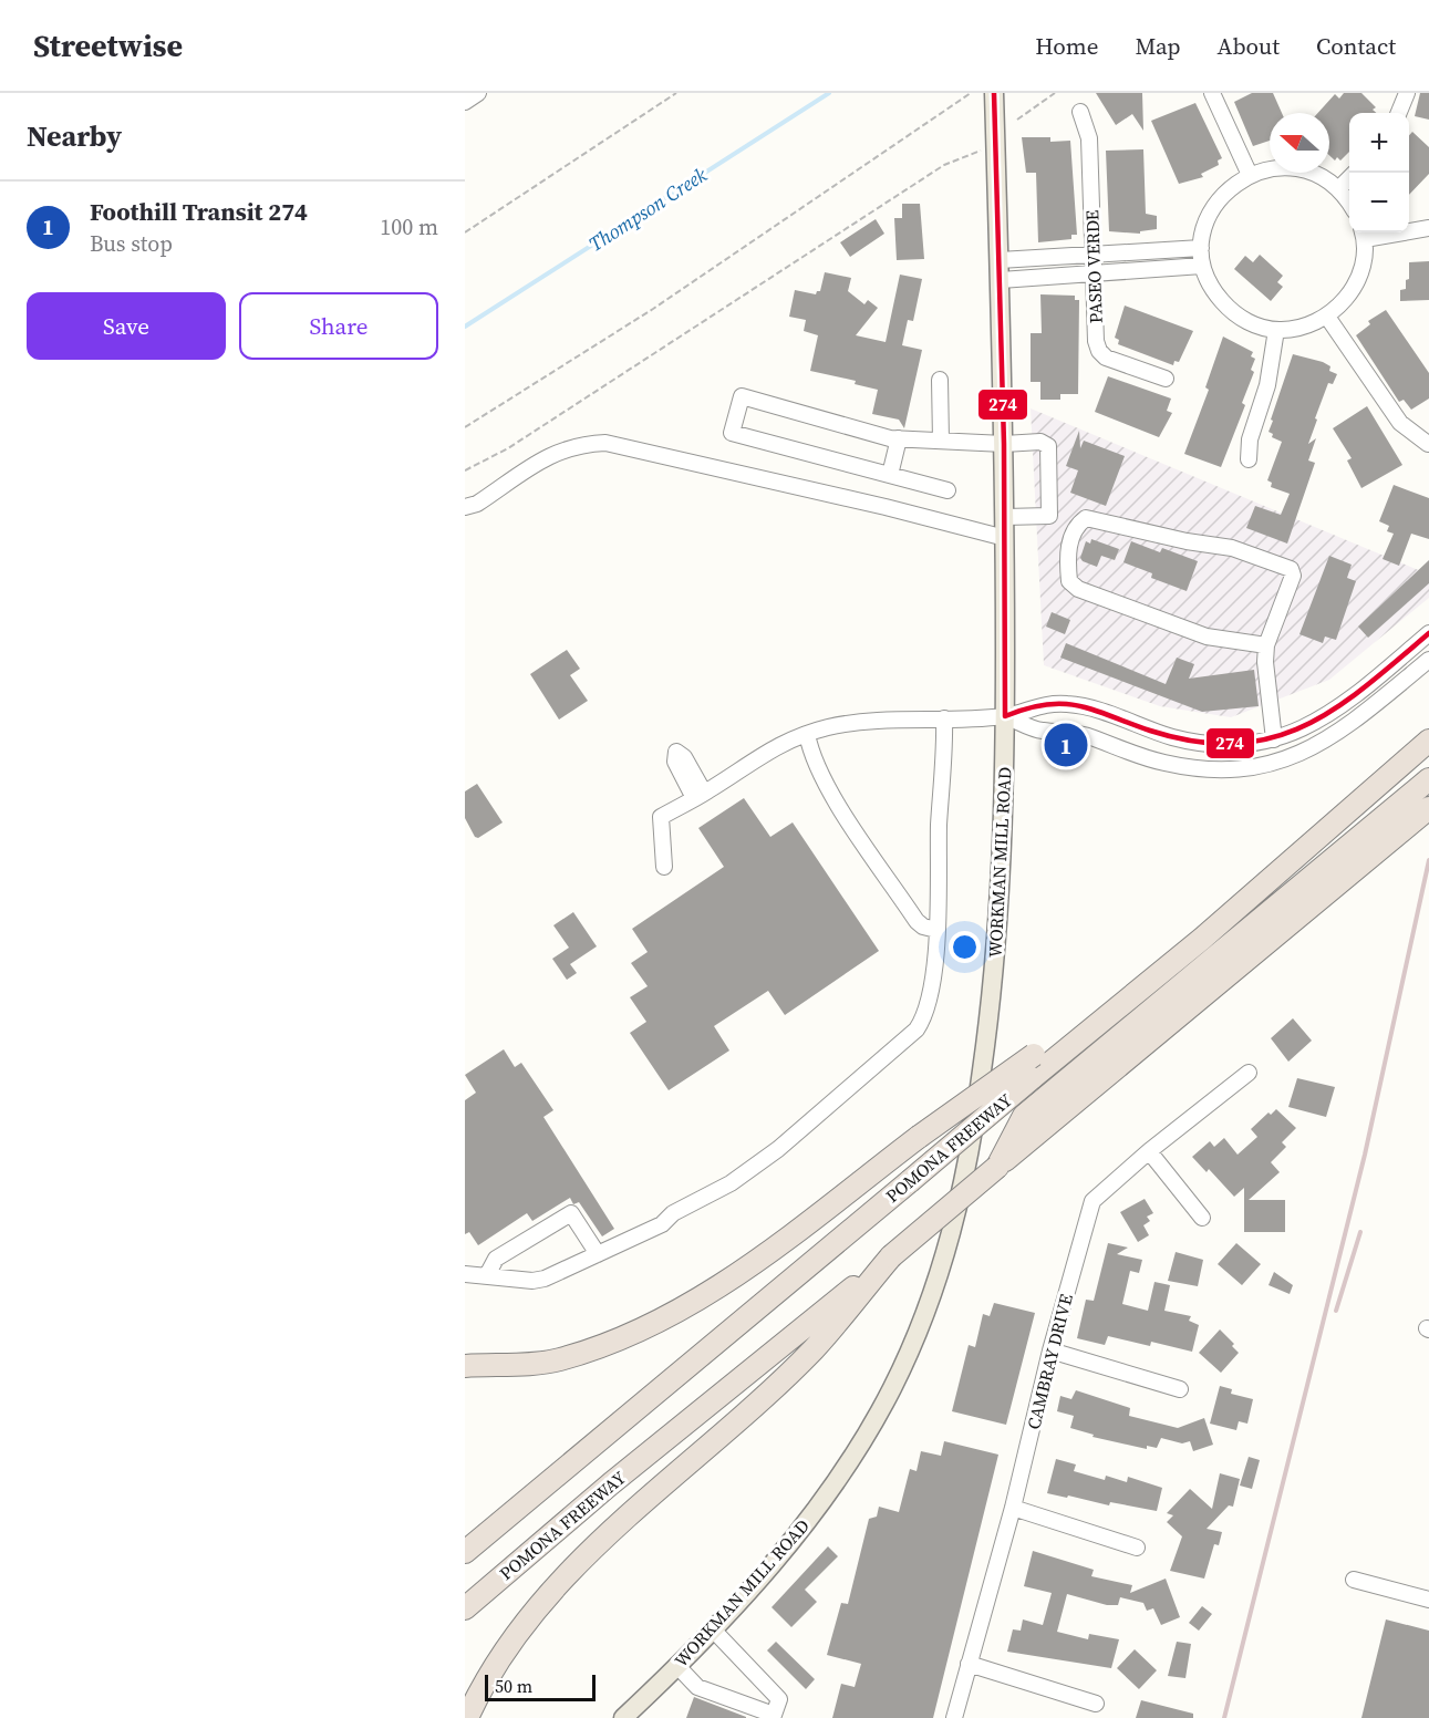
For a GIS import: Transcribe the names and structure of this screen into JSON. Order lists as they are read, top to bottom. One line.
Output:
{"streets":{"highway":["POMONA FREEWAY"],"main road":["WORKMAN MILL ROAD"],"street":["PASEO VERDE","CAMBRAY DRIVE"]},"water":["Thompson Creek"],"lines":["transit line 274"],"scale_bar":"50 m","north":"left","page":{"header":"Streetwise","nav":["Home","Map","About","Contact"],"heading":"Nearby","map_buttons":["+","−"],"list":[{"mark":"1","name":"Foothill Transit 274","note":"Bus stop","value":"100 m"}],"buttons":["Save","Share"],"pins":"1","scale":"50 m"}}
